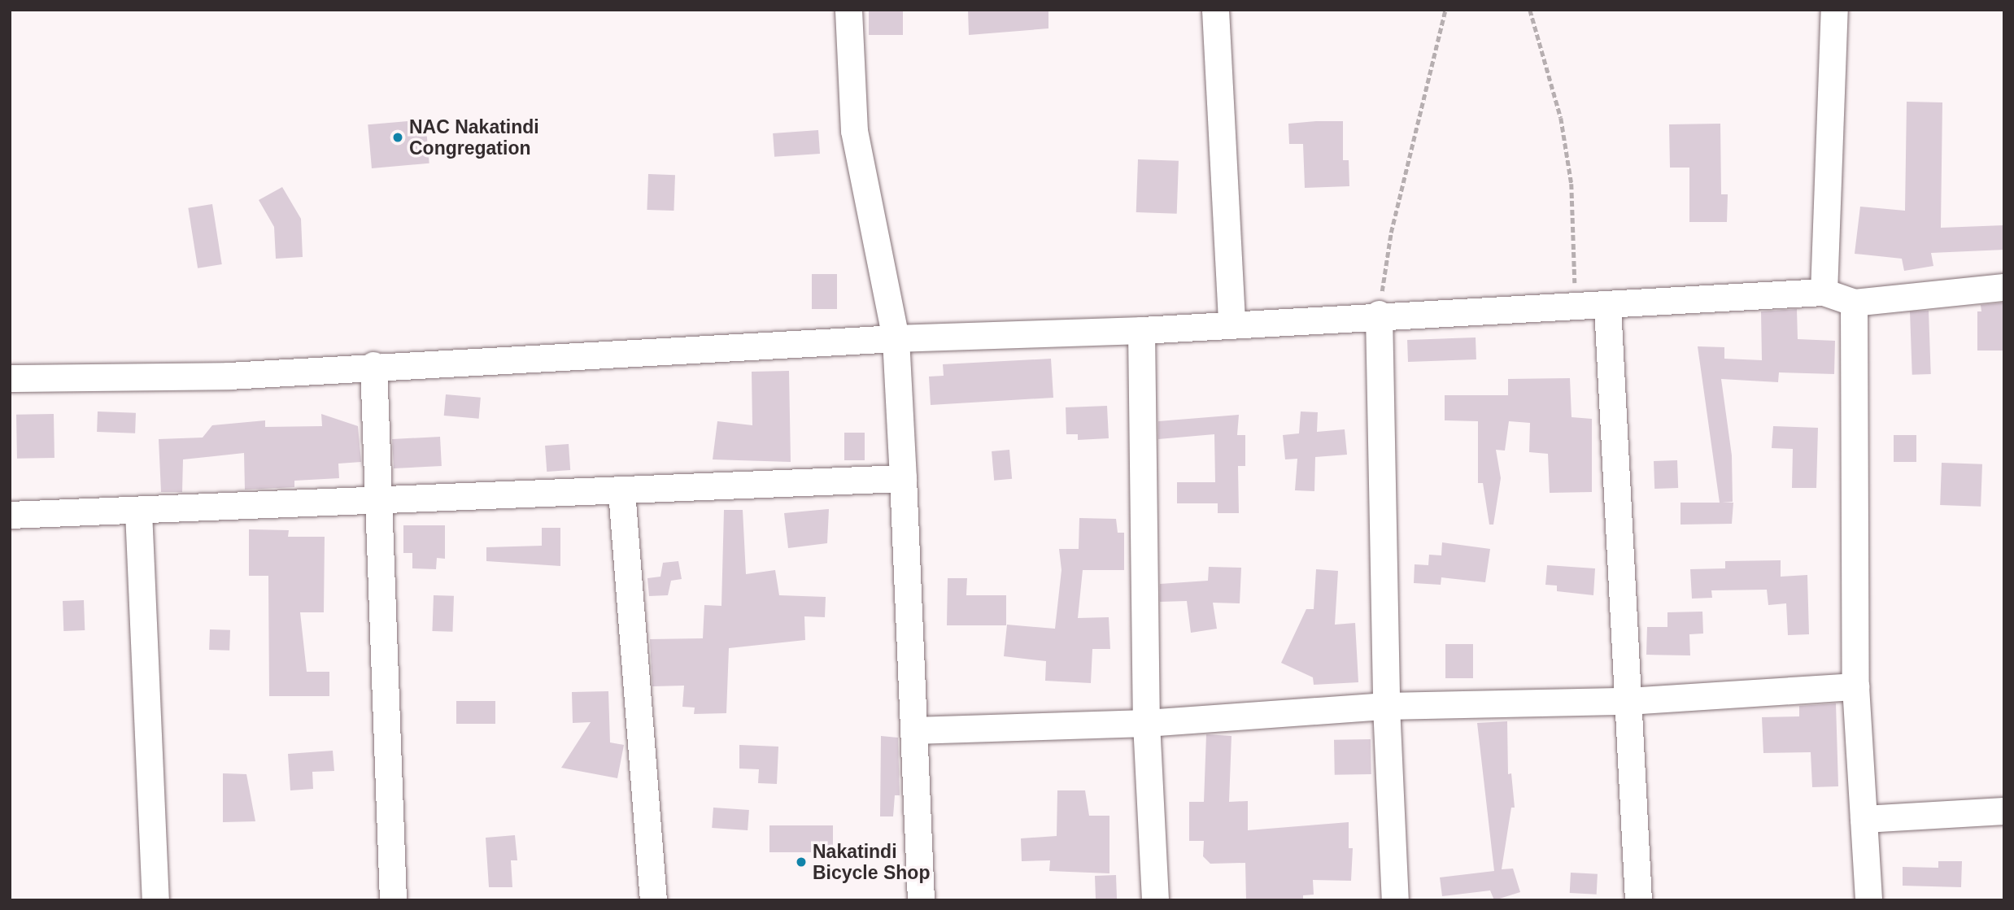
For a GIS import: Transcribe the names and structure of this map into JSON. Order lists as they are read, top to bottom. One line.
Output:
{"places":["NAC Nakatindi Congregation","Nakatindi Bicycle Shop"]}
